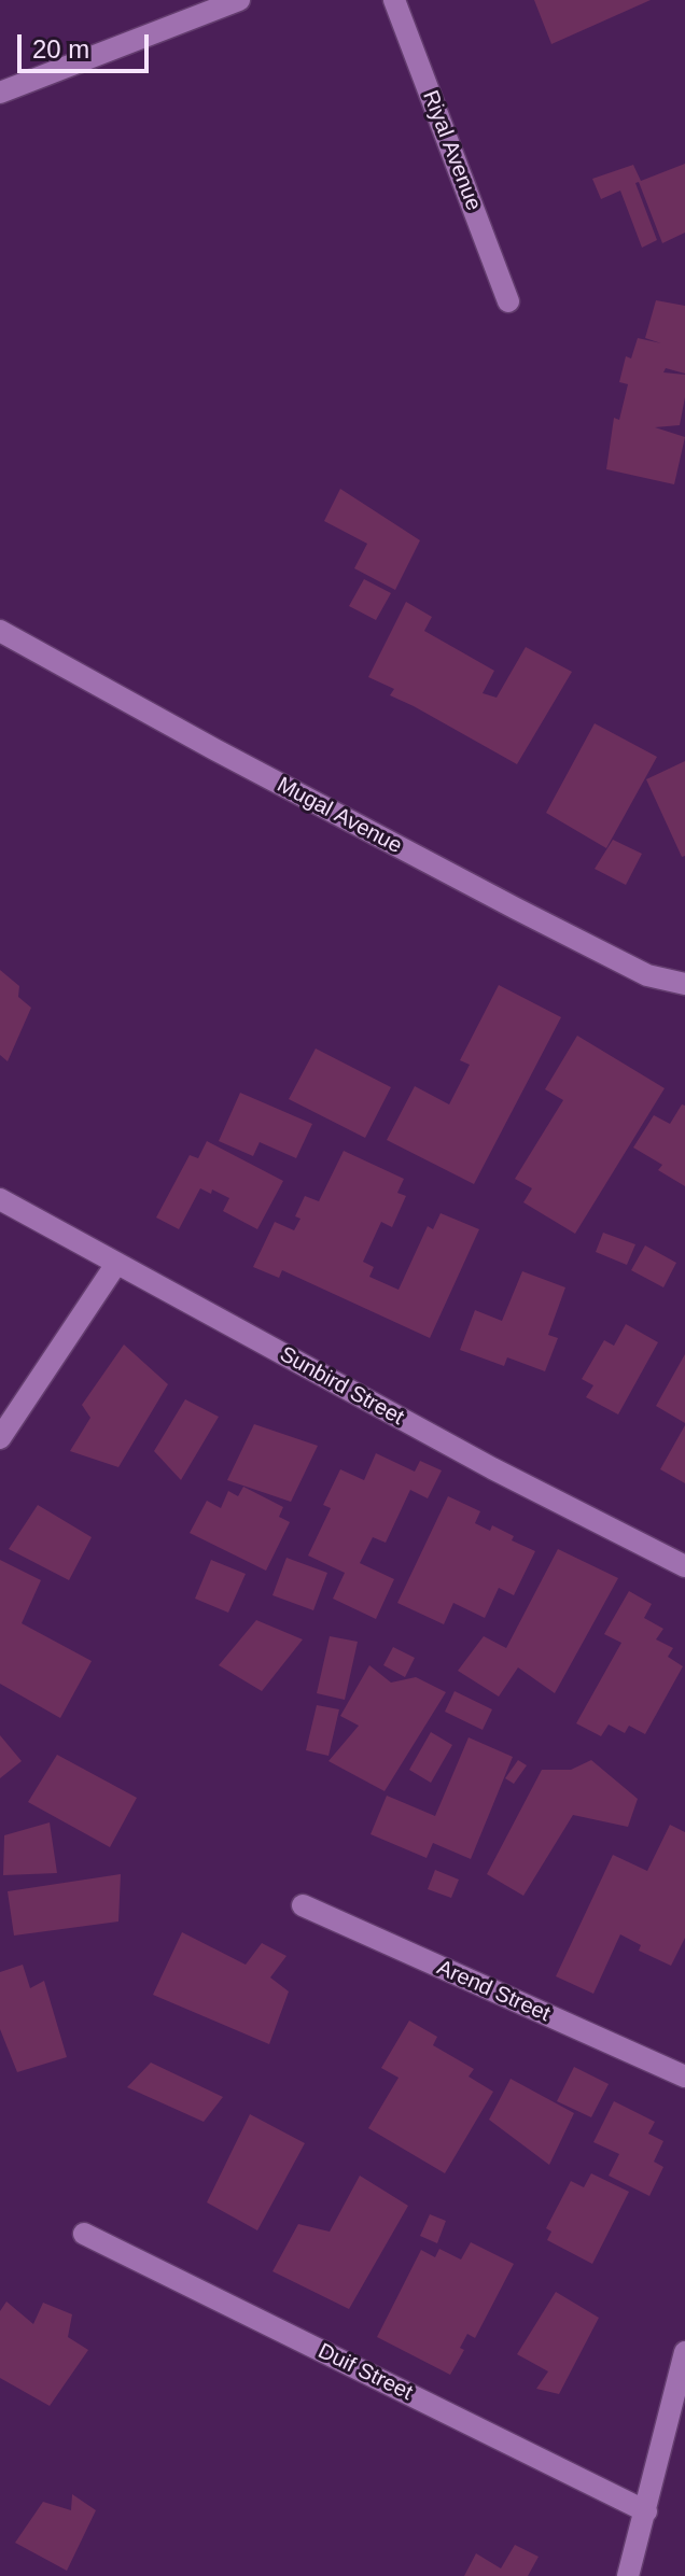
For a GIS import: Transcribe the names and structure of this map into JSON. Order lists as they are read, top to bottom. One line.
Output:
{"streets":{"street":["Riyal Avenue","Mugal Avenue","Sunbird Street","Arend Street","Duif Street"]},"scale_bar":"20 m"}
